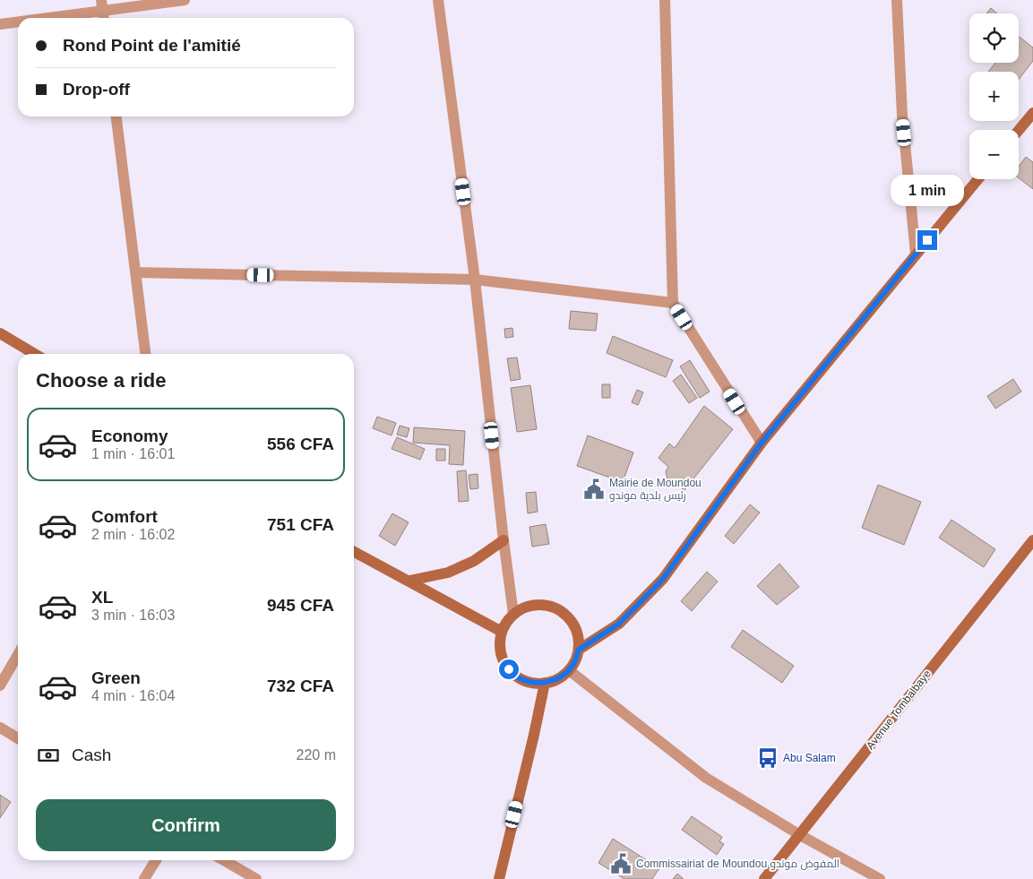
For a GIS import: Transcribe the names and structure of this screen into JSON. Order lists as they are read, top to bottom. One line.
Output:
{"streets":{"street":["Avenue Tombalbaye"]},"places":{"public building":["Mairie de Moundou رئيس بلدية موندو","Commissairiat de Moundou المفوض موندو"],"bus stop":["Abu Salam"]},"page":{"map_buttons":["+","−"],"banner":["Rond Point de l'amitié","Drop-off"],"bubble":"1 min","heading":"Choose a ride","list":[{"name":"Economy","note":"1 min · 16:01","value":"556 CFA"},{"name":"Comfort","note":"2 min · 16:02","value":"751 CFA"},{"name":"XL","note":"3 min · 16:03","value":"945 CFA"},{"name":"Green","note":"4 min · 16:04","value":"732 CFA"}],"pay":["Cash","220 m"],"buttons":"Confirm"}}
